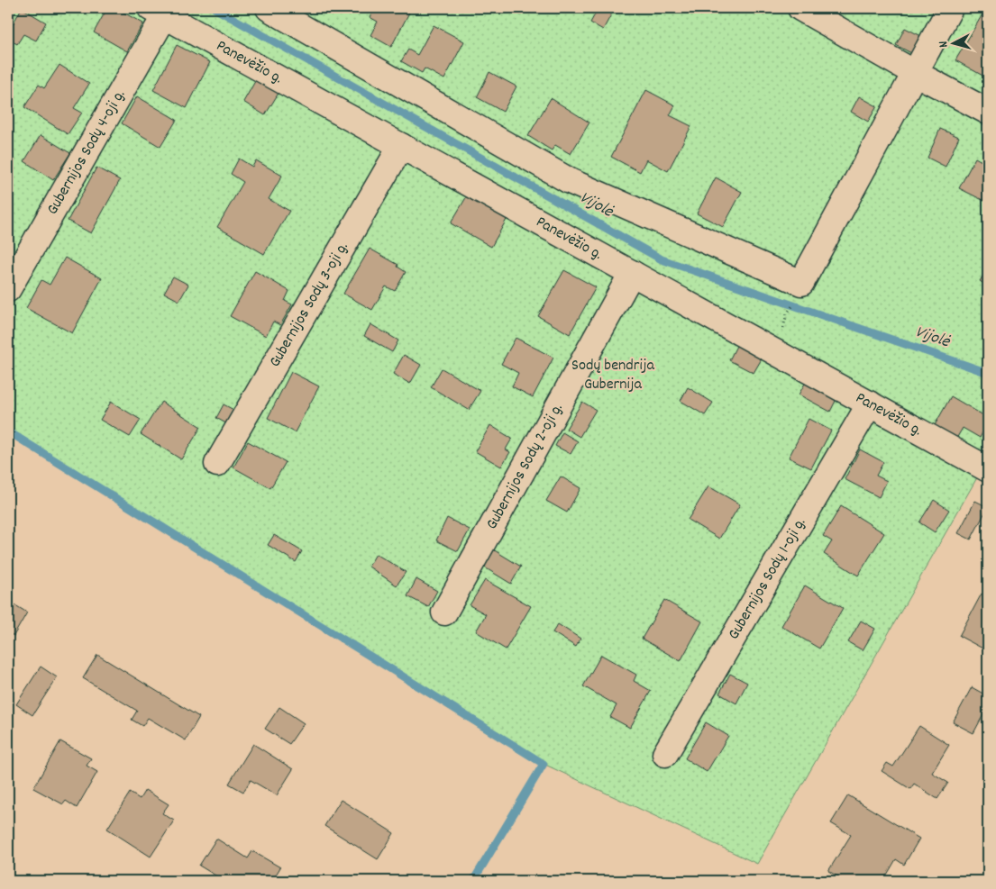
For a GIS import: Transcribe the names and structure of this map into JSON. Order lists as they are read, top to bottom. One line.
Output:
{"streets":{"street":["Panevėžio g.","Gubernijos Sodų 4-oji g.","Gubernijos Sodų 3-oji g.","Gubernijos Sodų 2-oji g.","Gubernijos Sodų 1-oji g."]},"crossings":[["Panevėžio g.","Gubernijos Sodų 4-oji g."],["Panevėžio g.","Gubernijos Sodų 3-oji g."],["Panevėžio g.","Gubernijos Sodų 2-oji g."],["Panevėžio g.","Gubernijos Sodų 1-oji g."]],"water":["Vijolė"],"parks":["Sodų bendrija Gubernija"],"north":"left"}
